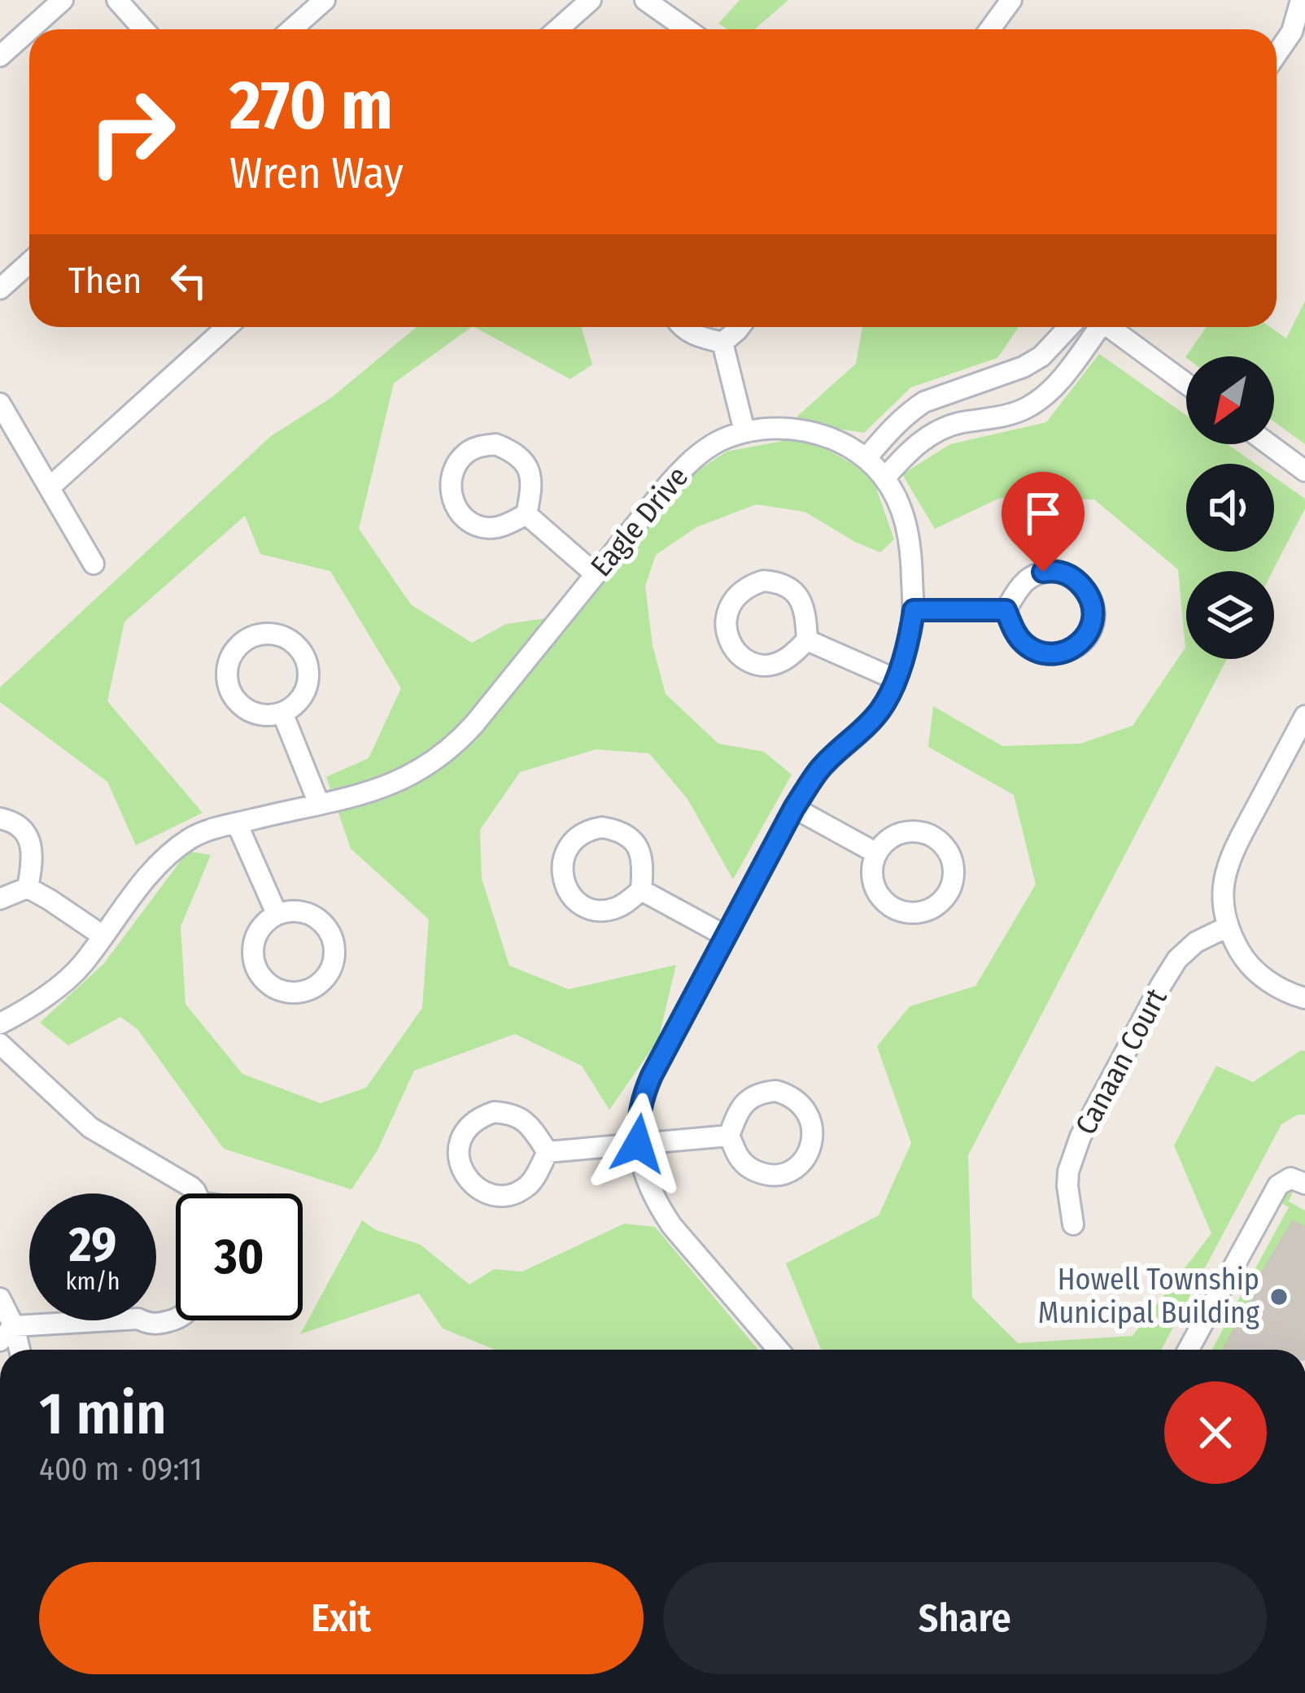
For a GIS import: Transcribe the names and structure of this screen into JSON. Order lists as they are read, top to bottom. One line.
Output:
{"streets":{"street":["Eagle Drive","Canaan Court"]},"places":["Howell Township Municipal Building"],"north":"bottom left","page":{"turn":["270 m","Wren Way"],"then":"Then","speed":"29 km/h","limit":"30","heading":["1 min","400 m · 09:11"],"buttons":["Exit","Share"]}}
